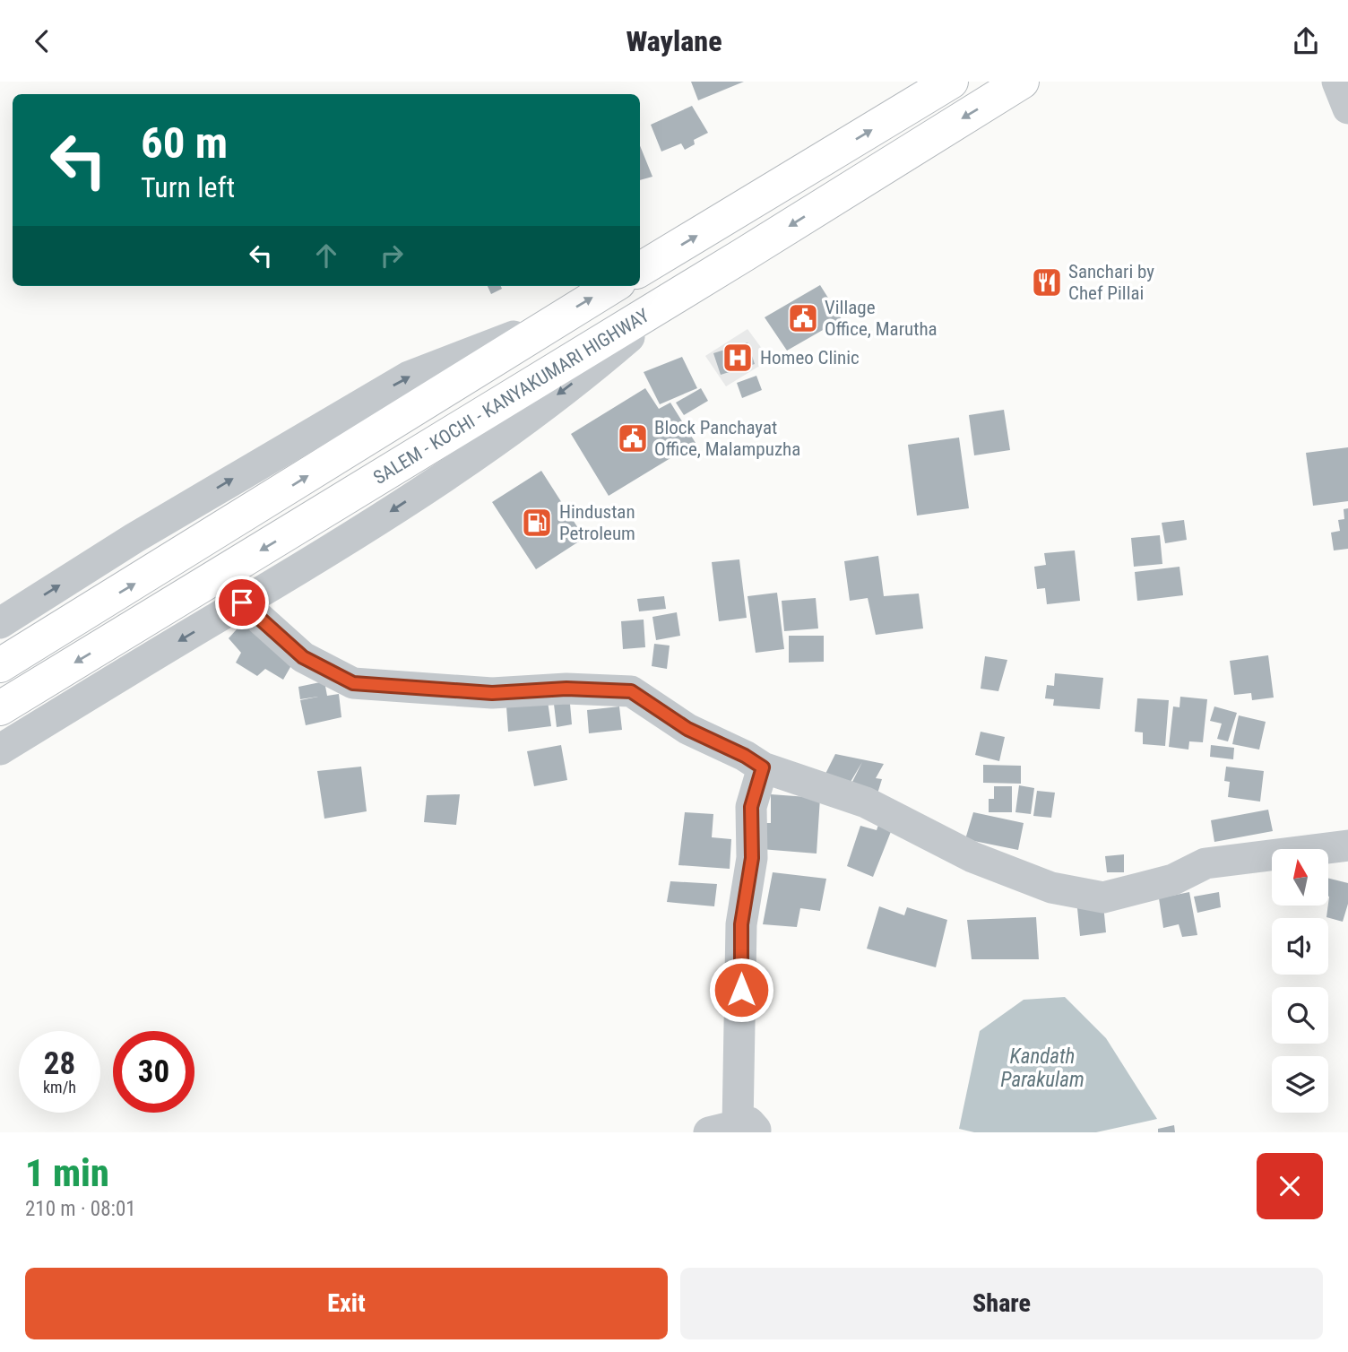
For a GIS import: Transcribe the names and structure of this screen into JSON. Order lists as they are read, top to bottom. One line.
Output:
{"streets":{"highway":["SALEM - KOCHI - KANYAKUMARI HIGHWAY"]},"water":["Kandath Parakulam"],"places":{"restaurant":["Sanchari by Chef Pillai"],"public building":["Village Office, Marutha","Block Panchayat Office, Malampuzha"],"hospital":["Homeo Clinic"],"fuel station":["Hindustan Petroleum"]},"north":"top","page":{"header":"Waylane","turn":["60 m","Turn left"],"speed":"28 km/h","limit":"30","heading":["1 min","210 m · 08:01"],"buttons":["Exit","Share"]}}
